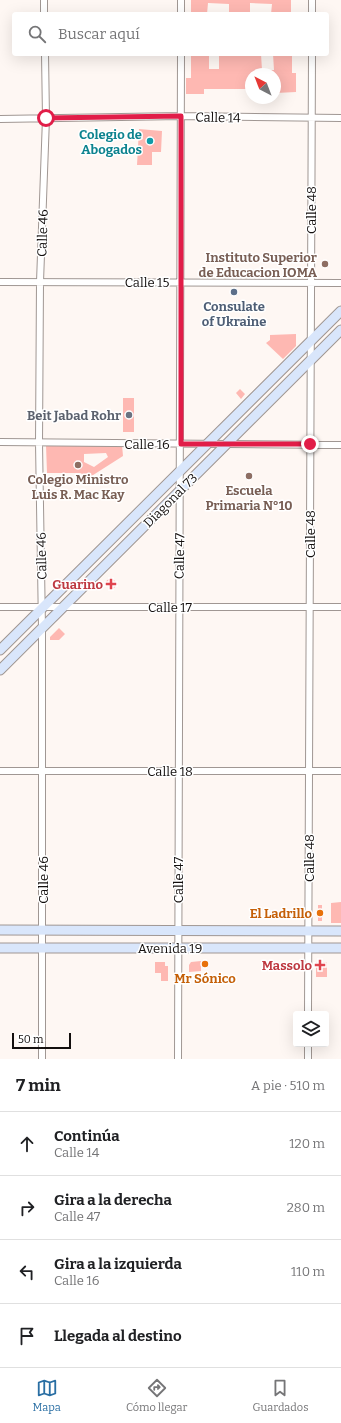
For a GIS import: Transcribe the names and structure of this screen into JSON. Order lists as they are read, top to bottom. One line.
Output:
{"streets":{"main road":["Diagonal 73","Avenida 19"],"street":["Calle 14","Calle 48","Calle 46","Calle 15","Calle 16","Calle 47","Calle 17","Calle 18"]},"crossings":[["Calle 14","Calle 48"],["Calle 14","Calle 46"],["Calle 14","Calle 47"],["Calle 48","Calle 15"],["Calle 48","Calle 16"],["Calle 48","Diagonal 73"],["Calle 48","Calle 17"],["Calle 48","Calle 18"],["Calle 48","Avenida 19"],["Calle 46","Calle 15"],["Calle 46","Calle 16"],["Calle 46","Diagonal 73"],["Calle 46","Calle 17"],["Calle 46","Calle 18"],["Calle 46","Avenida 19"],["Calle 15","Calle 47"],["Calle 16","Diagonal 73"],["Calle 16","Calle 47"],["Diagonal 73","Calle 47"],["Diagonal 73","Calle 17"],["Calle 47","Calle 17"],["Calle 47","Calle 18"],["Calle 47","Avenida 19"]],"places":{"other":["Colegio de Abogados","Instituto Superior de Educacion IOMA","Consulate of Ukraine","Beit Jabad Rohr","Colegio Ministro Luis R. Mac Kay","Escuela Primaria N°10","El Ladrillo","Mr Sónico"],"health":["Guarino","Massolo"]},"scale_bar":"50 m","north":"top left","page":{"search":"Buscar aquí","scale":"50 m","heading":["7 min","A pie · 510 m"],"list":[["Continúa","Calle 14","120 m"],["Gira a la derecha","Calle 47","280 m"],["Gira a la izquierda","Calle 16","110 m"],"Llegada al destino"],"nav":["Mapa","Cómo llegar","Guardados"]}}
